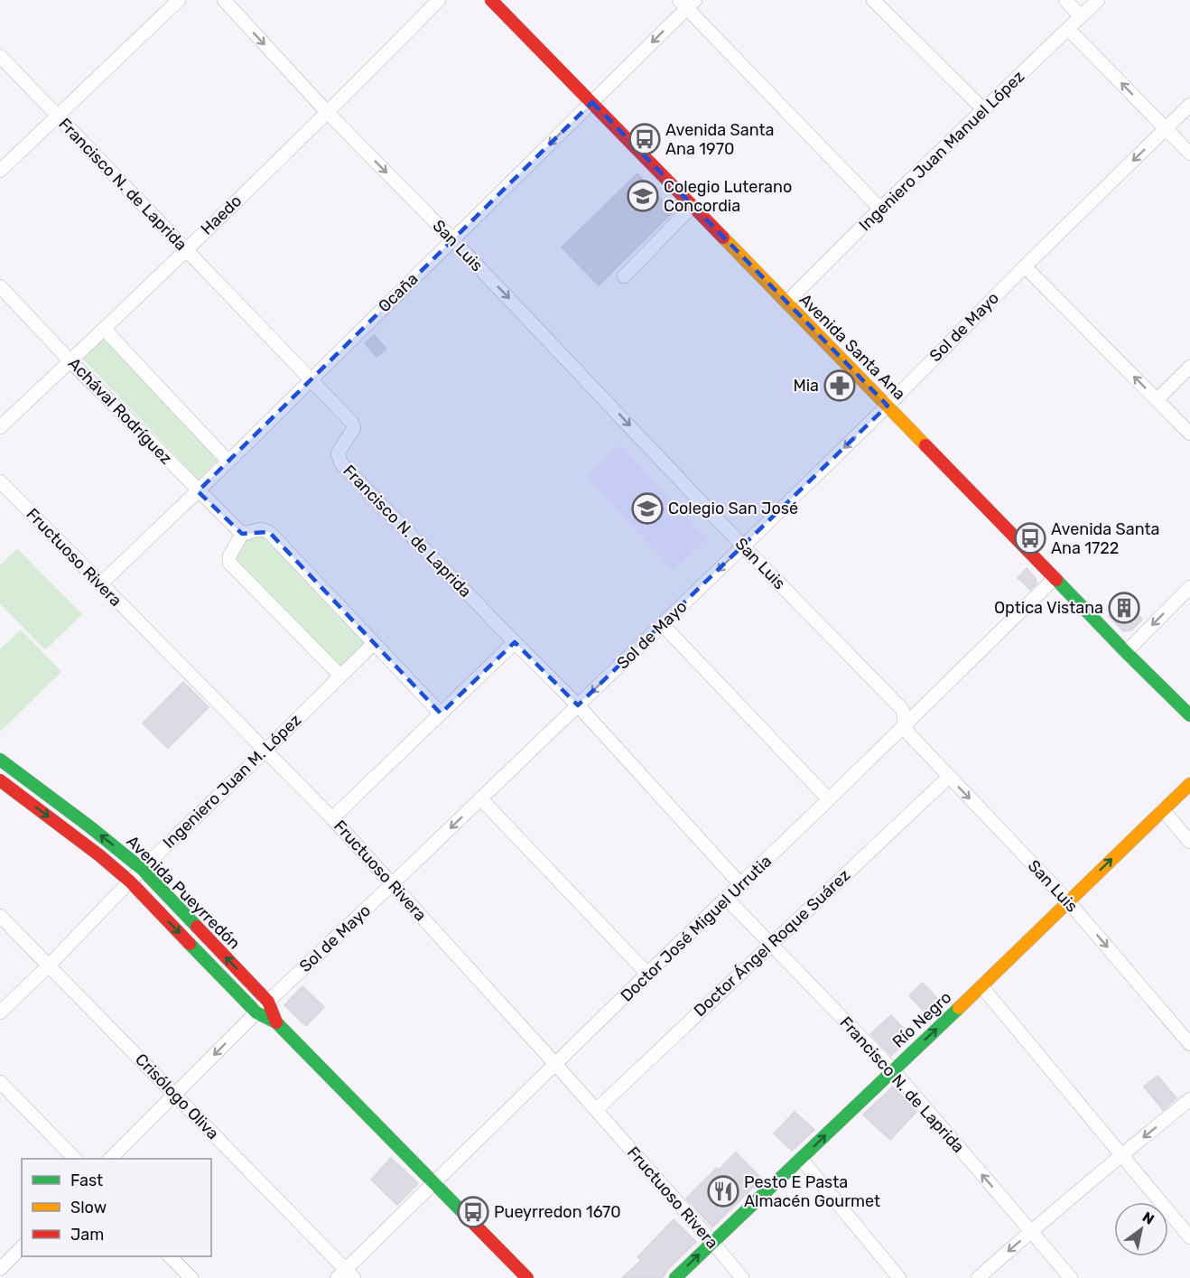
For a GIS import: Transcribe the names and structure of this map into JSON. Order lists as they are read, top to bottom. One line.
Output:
{"streets":{"main road":["Avenida Santa Ana","Avenida Pueyrredón","Río Negro"],"street":["Ingeniero Juan Manuel López","Francisco N. de Laprida","Haedo","San Luis","Ocaña","Sol de Mayo","Achával Rodríguez","Fructuoso Rivera","Ingeniero Juan M. López","Doctor José Miguel Urrutia","Doctor Ángel Roque Suárez","Crisólogo Oliva"]},"crossings":[["Ingeniero Juan Manuel López","Avenida Santa Ana"],["Francisco N. de Laprida","Haedo"],["Francisco N. de Laprida","Ocaña"],["Francisco N. de Laprida","Sol de Mayo"],["Francisco N. de Laprida","Doctor José Miguel Urrutia"],["Francisco N. de Laprida","Doctor Ángel Roque Suárez"],["Francisco N. de Laprida","Río Negro"],["Haedo","San Luis"],["Haedo","Achával Rodríguez"],["San Luis","Ocaña"],["San Luis","Sol de Mayo"],["San Luis","Doctor José Miguel Urrutia"],["San Luis","Doctor Ángel Roque Suárez"],["San Luis","Río Negro"],["Ocaña","Avenida Santa Ana"],["Ocaña","Achával Rodríguez"],["Ocaña","Fructuoso Rivera"],["Sol de Mayo","Avenida Santa Ana"],["Sol de Mayo","Fructuoso Rivera"],["Sol de Mayo","Avenida Pueyrredón"],["Sol de Mayo","Crisólogo Oliva"],["Avenida Santa Ana","Doctor José Miguel Urrutia"],["Fructuoso Rivera","Ingeniero Juan M. López"],["Fructuoso Rivera","Doctor José Miguel Urrutia"],["Fructuoso Rivera","Doctor Ángel Roque Suárez"],["Fructuoso Rivera","Río Negro"],["Ingeniero Juan M. López","Avenida Pueyrredón"],["Ingeniero Juan M. López","Crisólogo Oliva"],["Avenida Pueyrredón","Doctor José Miguel Urrutia"],["Doctor José Miguel Urrutia","Crisólogo Oliva"]],"one_way":["San Luis","Ocaña","Sol de Mayo","Río Negro"],"places":{"bus stop":["Avenida Santa Ana 1970","Avenida Santa Ana 1722","Pueyrredon 1670"],"school or university":["Colegio Luterano Concordia","Colegio San José"],"pharmacy":["Mia"],"building":["Optica Vistana"],"restaurant":["Pesto E Pasta Almacén Gourmet"]},"legend":["Fast","Slow","Jam"],"north":"top right"}
